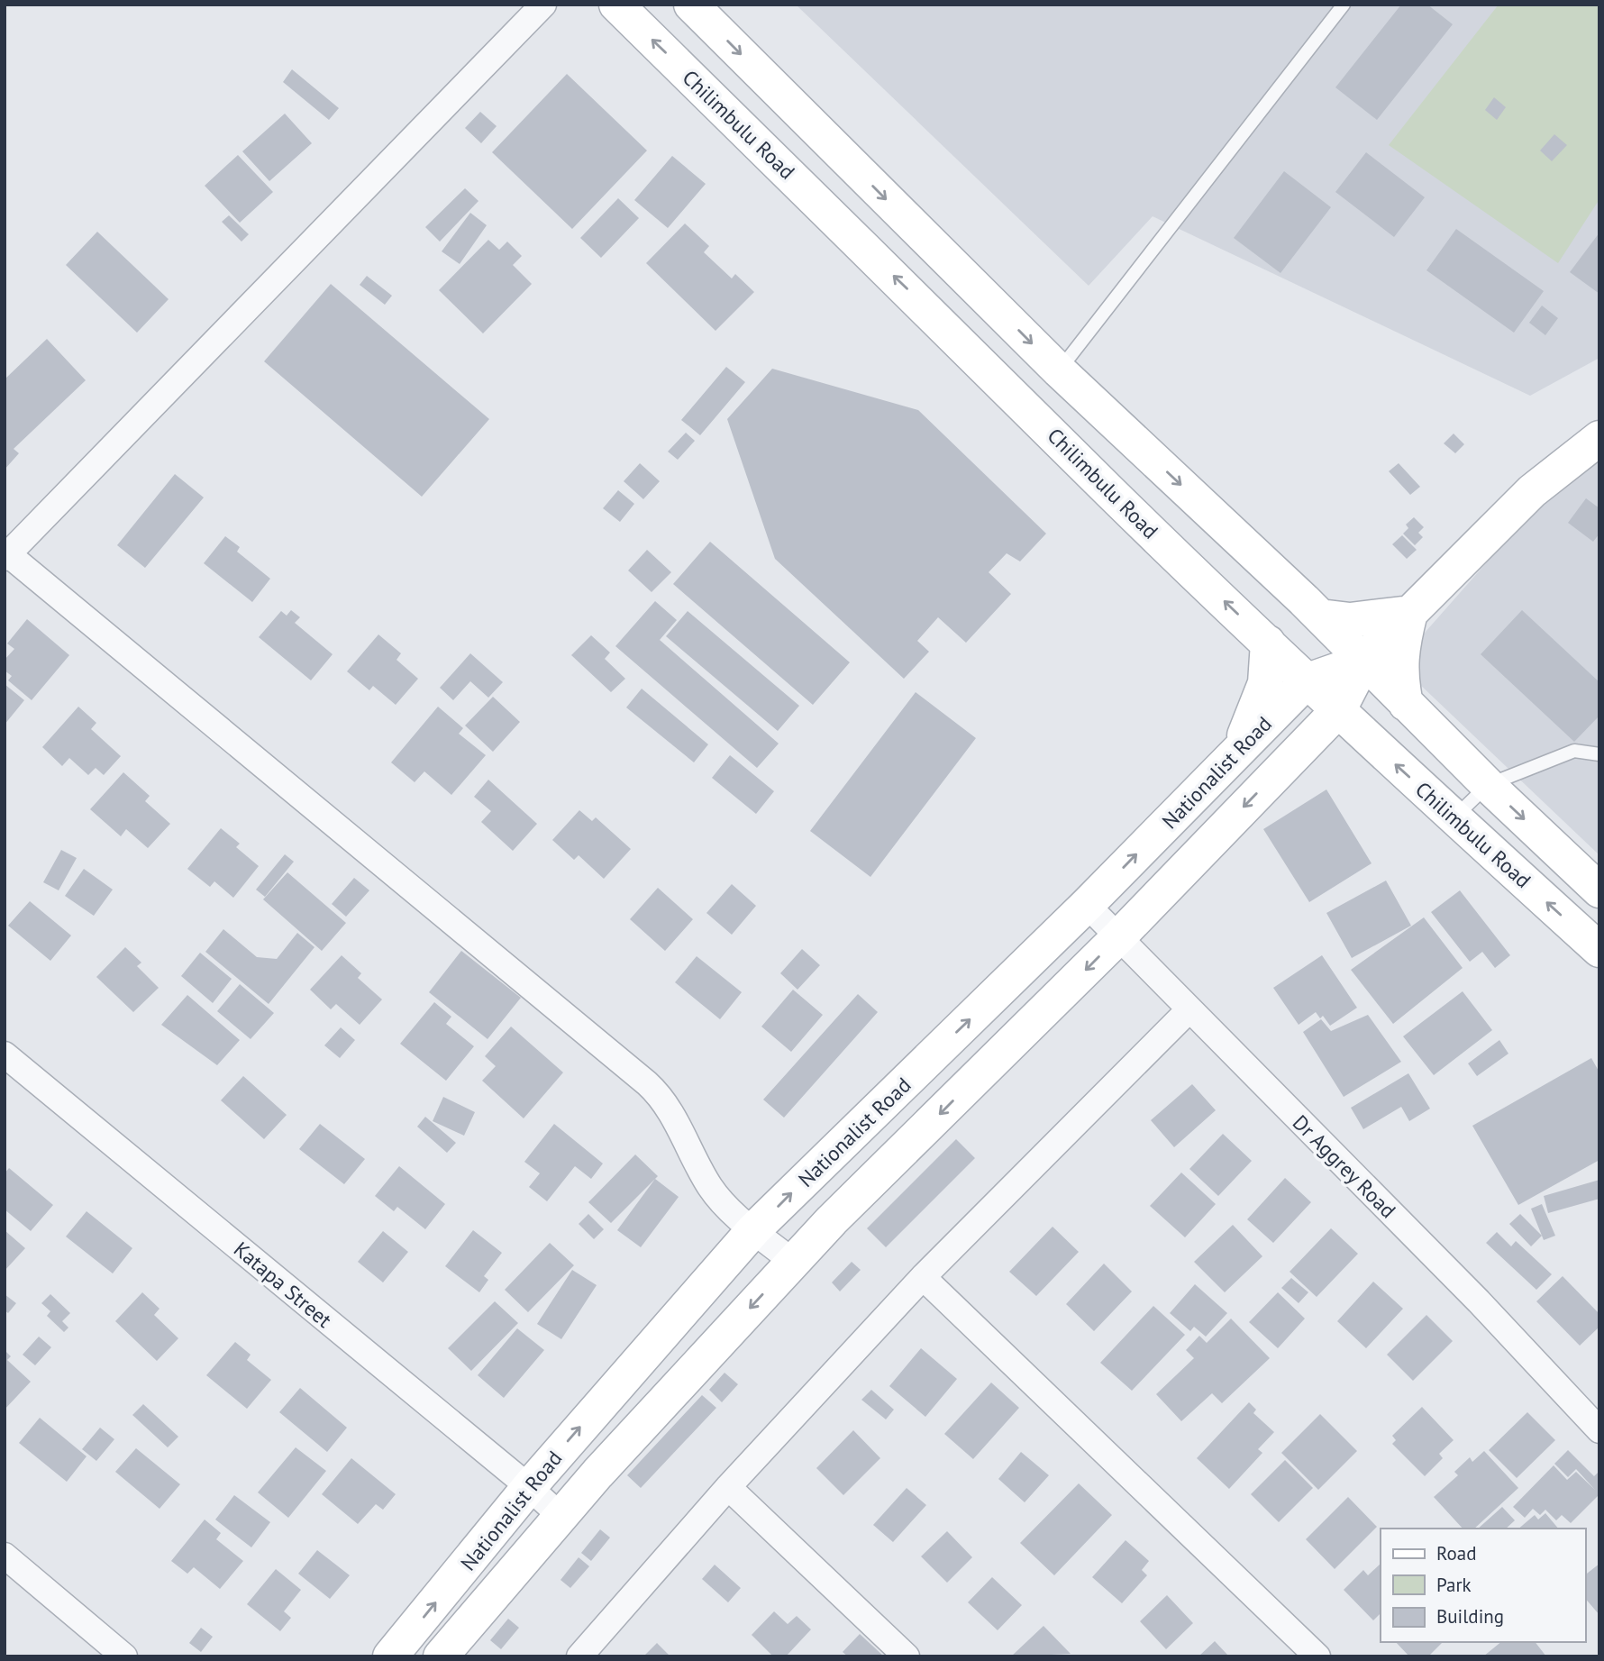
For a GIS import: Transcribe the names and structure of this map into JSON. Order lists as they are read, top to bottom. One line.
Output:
{"streets":{"main road":["Chilimbulu Road","Nationalist Road"],"street":["Dr Aggrey Road","Katapa Street"]},"crossings":[["Chilimbulu Road","Nationalist Road"],["Nationalist Road","Dr Aggrey Road"],["Nationalist Road","Katapa Street"]],"legend":["Road","Park","Building"]}
